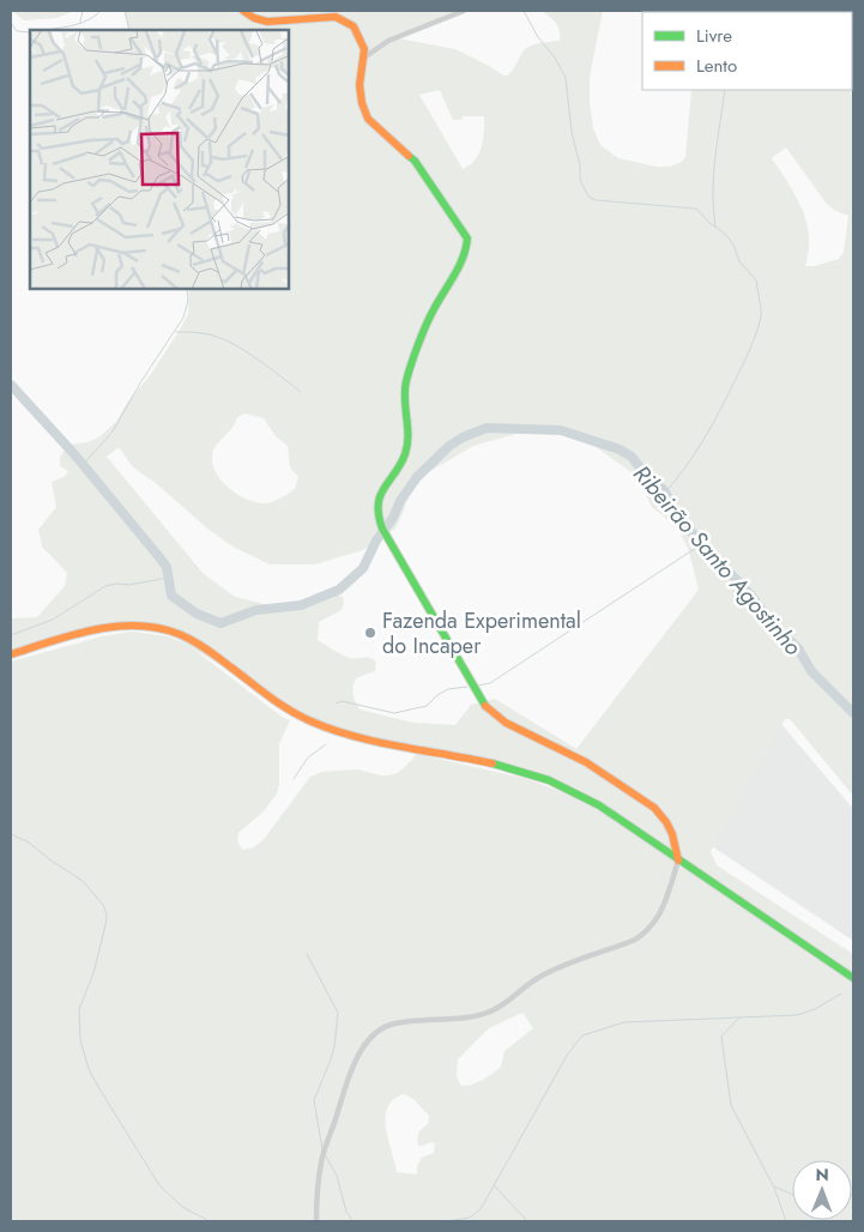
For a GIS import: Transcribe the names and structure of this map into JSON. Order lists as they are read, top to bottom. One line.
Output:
{"water":["Ribeirão Santo Agostinho"],"places":["Fazenda Experimental do Incaper"],"legend":["Livre","Lento"],"north":"top"}
